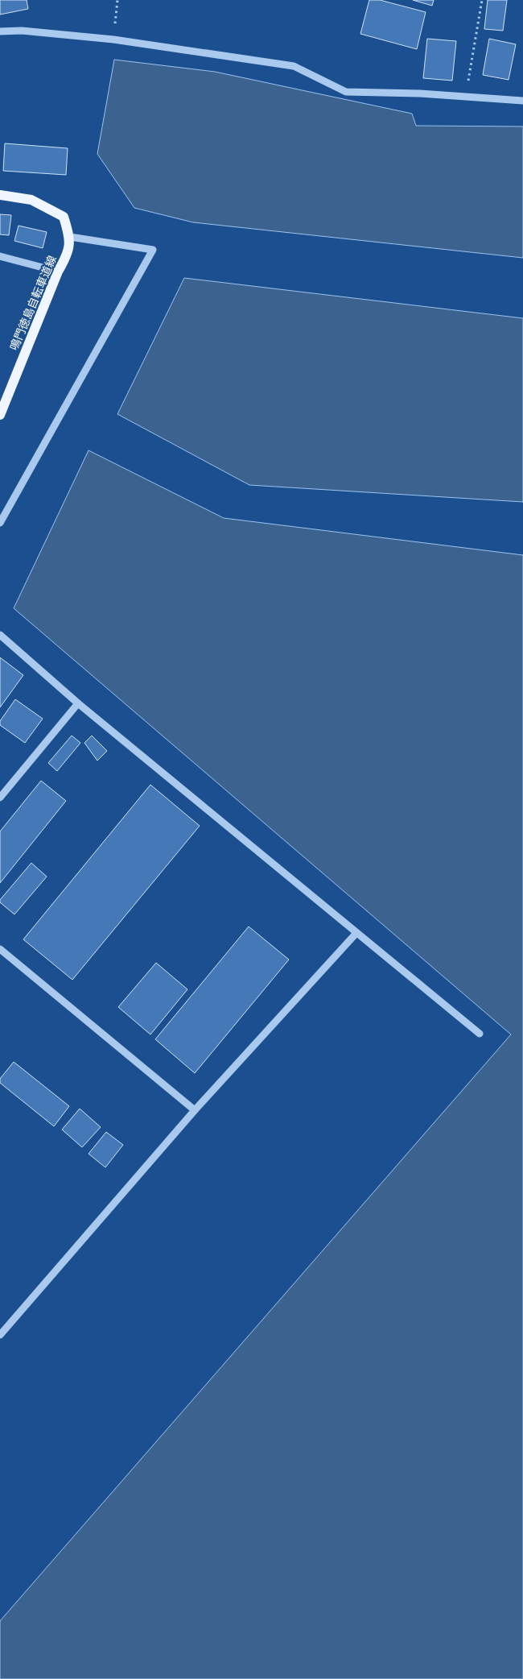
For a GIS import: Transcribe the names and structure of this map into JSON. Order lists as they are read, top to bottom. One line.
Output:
{"streets":{"main road":["鳴門徳島自転車道線"]}}
